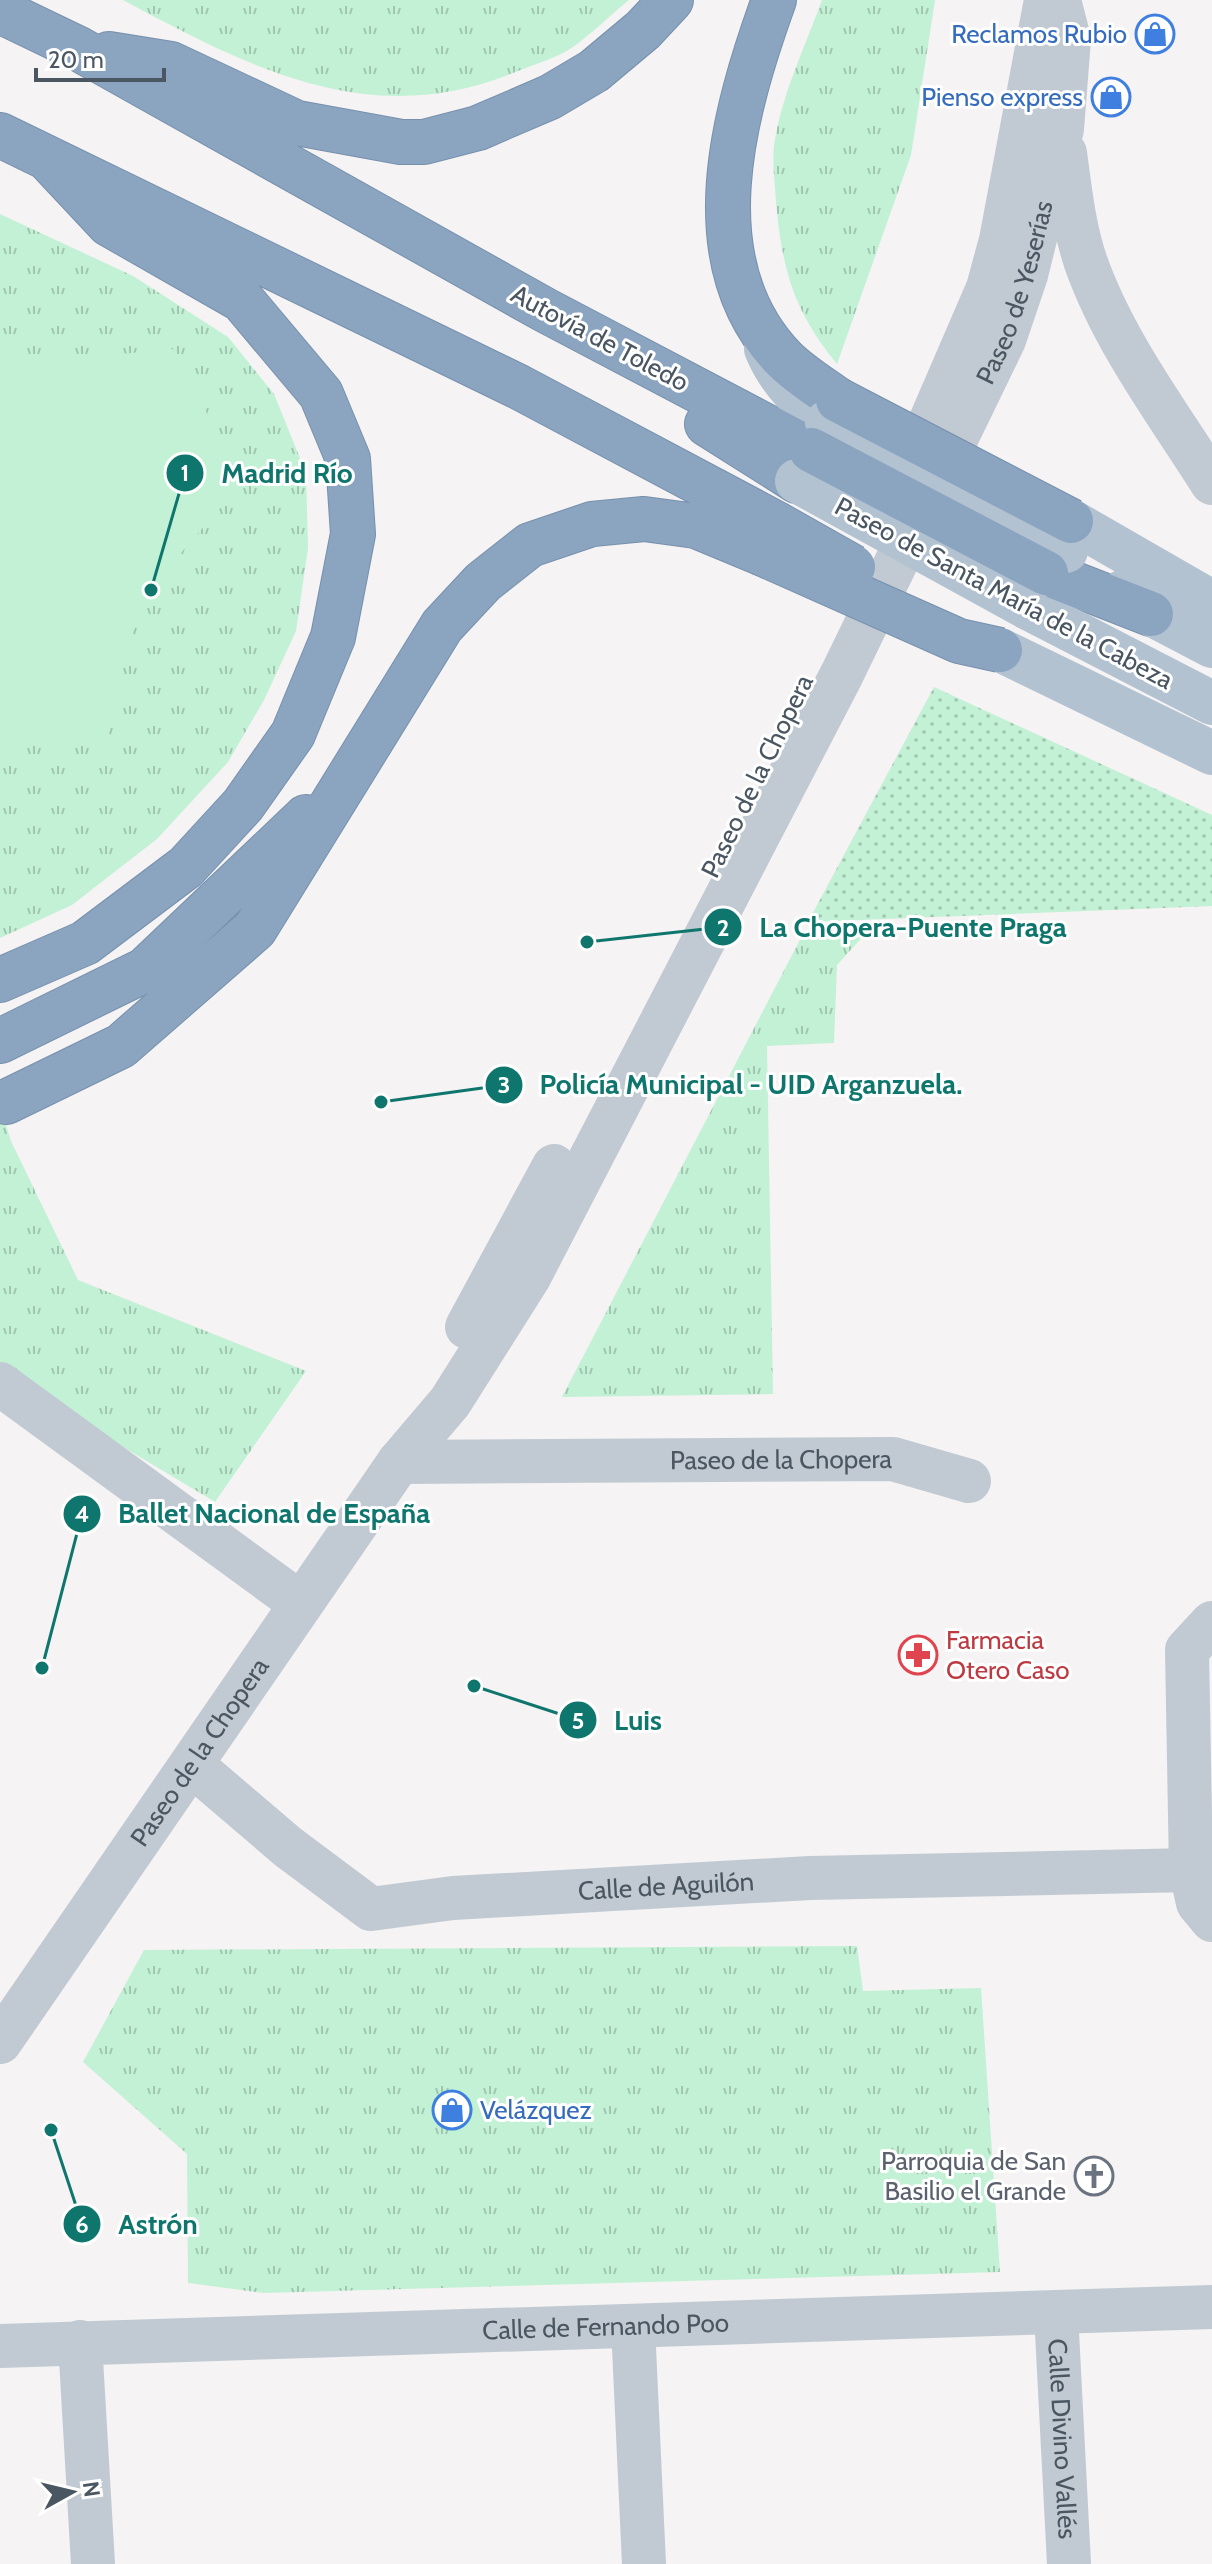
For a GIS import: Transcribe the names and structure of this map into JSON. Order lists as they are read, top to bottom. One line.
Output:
{"streets":{"highway":["Autovía de Toledo"],"main road":["Paseo de Santa María de la Cabeza"],"street":["Paseo de Yeserías","Paseo de la Chopera","Calle de Aguilón","Calle de Fernando Poo","Calle Divino Vallés"]},"crossings":[["Paseo de Yeserías","Paseo de la Chopera"],["Autovía de Toledo","Paseo de Santa María de la Cabeza"],["Paseo de la Chopera","Calle de Aguilón"],["Calle de Fernando Poo","Calle Divino Vallés"]],"places":{"shop":["Reclamos Rubio","Pienso express","Velázquez"],"other":["Madrid Río","La Chopera-Puente Praga","Policía Municipal - UID Arganzuela.","Ballet Nacional de España","Luis","Astrón"],"pharmacy":["Farmacia Otero Caso"],"church":["Parroquia de San Basilio el Grande"]},"scale_bar":"20 m","north":"right"}
